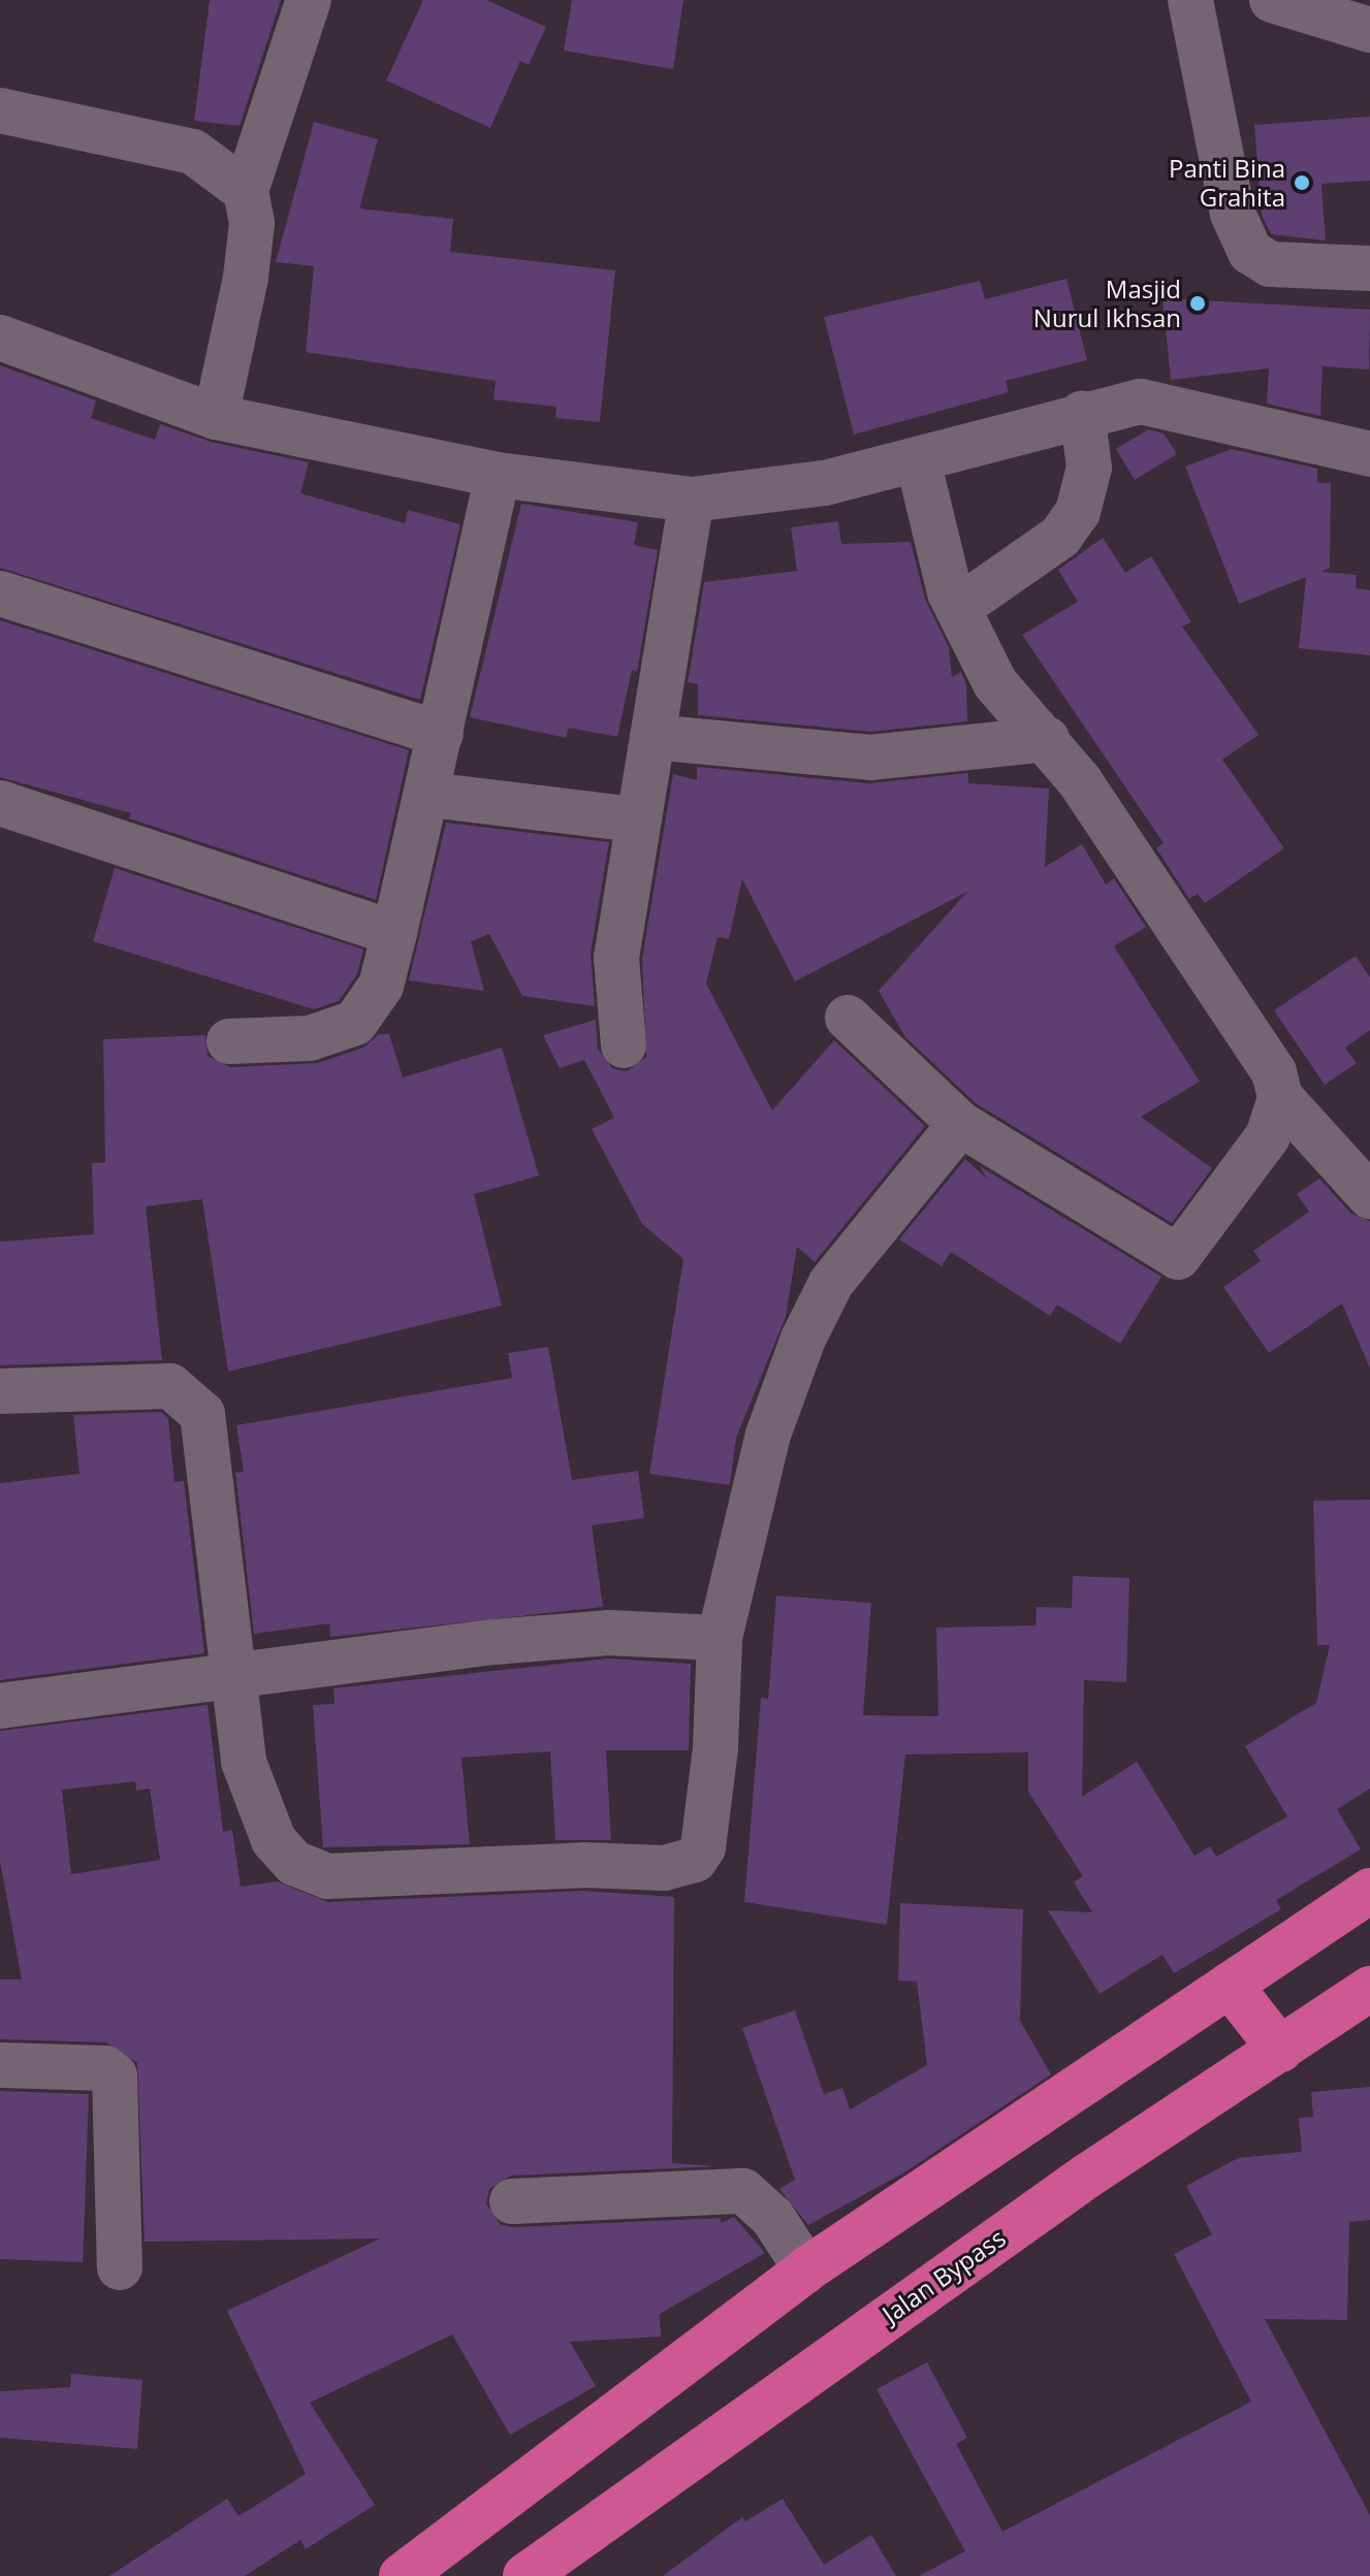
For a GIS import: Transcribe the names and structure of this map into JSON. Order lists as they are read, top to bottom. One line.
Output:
{"streets":{"highway":["Jalan Bypass"]},"places":["Panti Bina Grahita","Masjid Nurul Ikhsan"]}
